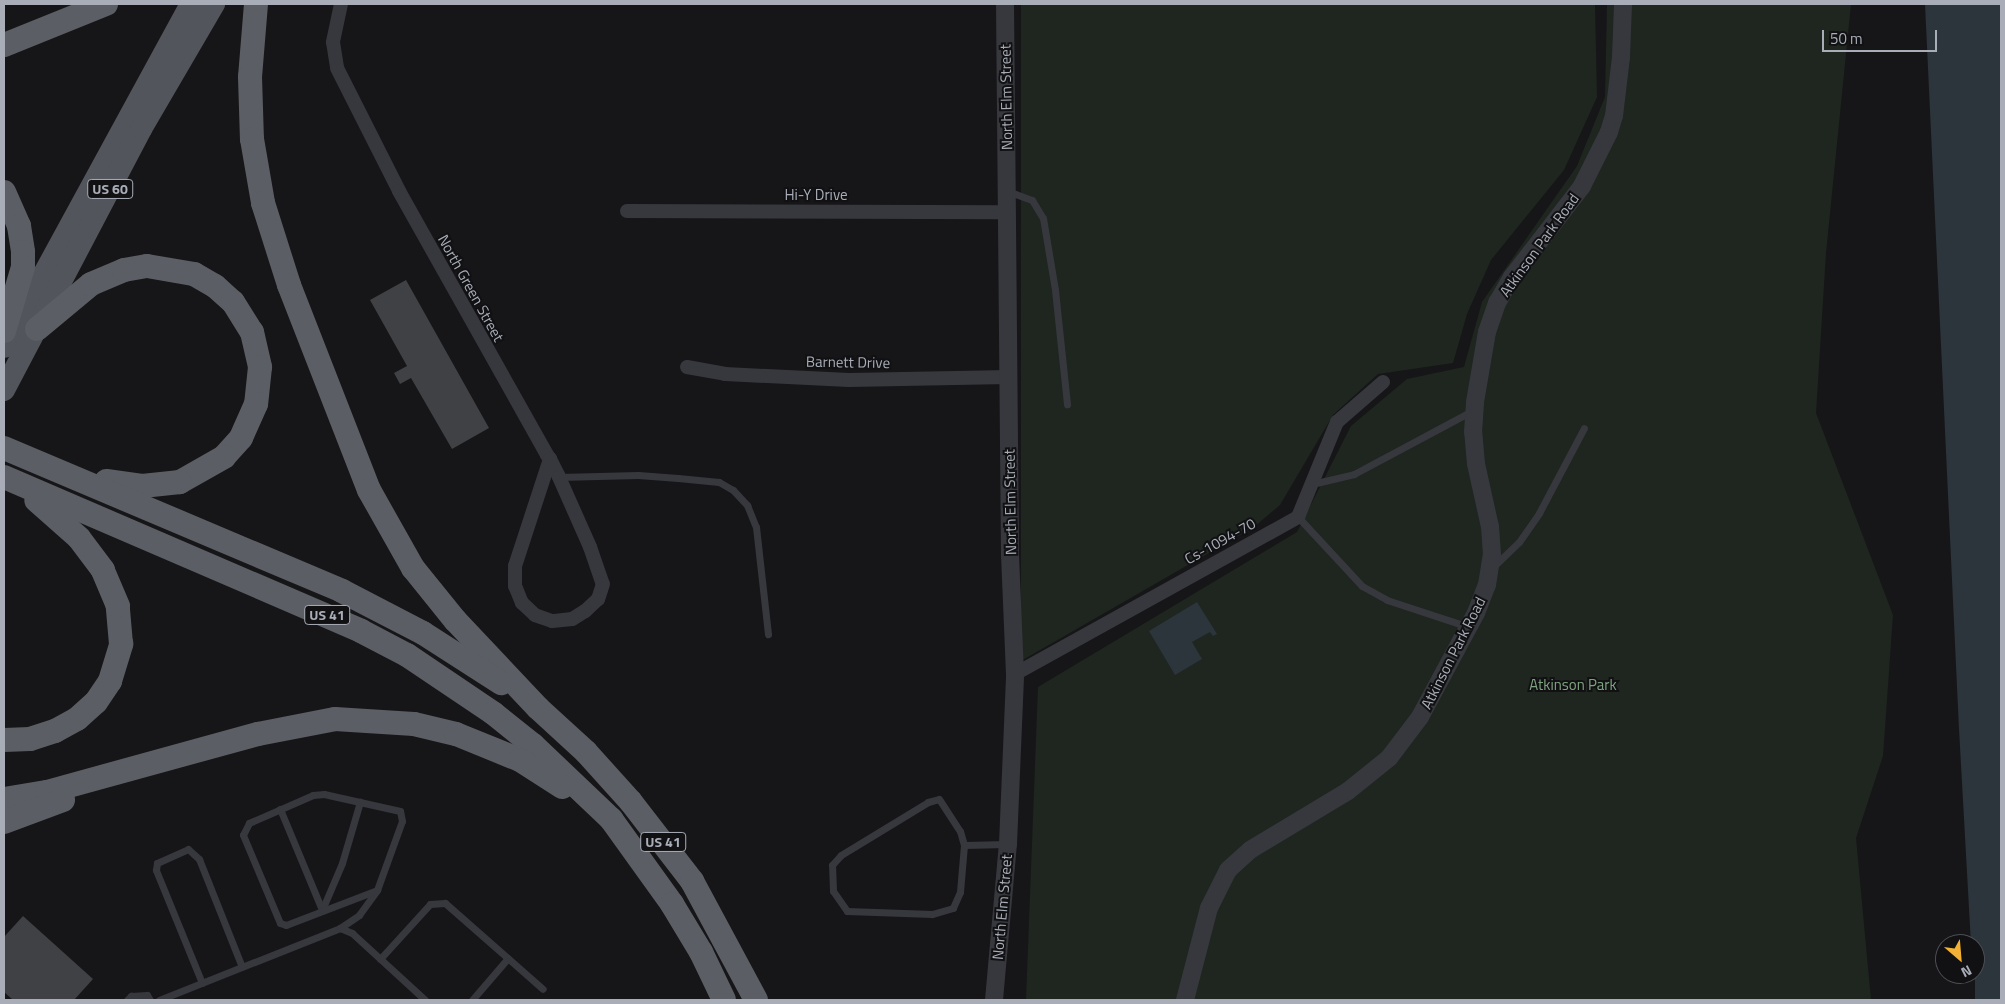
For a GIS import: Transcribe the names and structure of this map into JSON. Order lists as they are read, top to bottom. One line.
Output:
{"streets":{"highway":["US 41"],"main road":["US 60"],"street":["North Elm Street","Hi-Y Drive","Atkinson Park Road","North Green Street","Barnett Drive","Cs-1094-70"]},"crossings":[["North Elm Street","Hi-Y Drive"],["North Elm Street","Barnett Drive"],["North Elm Street","Cs-1094-70"]],"parks":["Atkinson Park"],"scale_bar":"50 m","north":"bottom right"}
